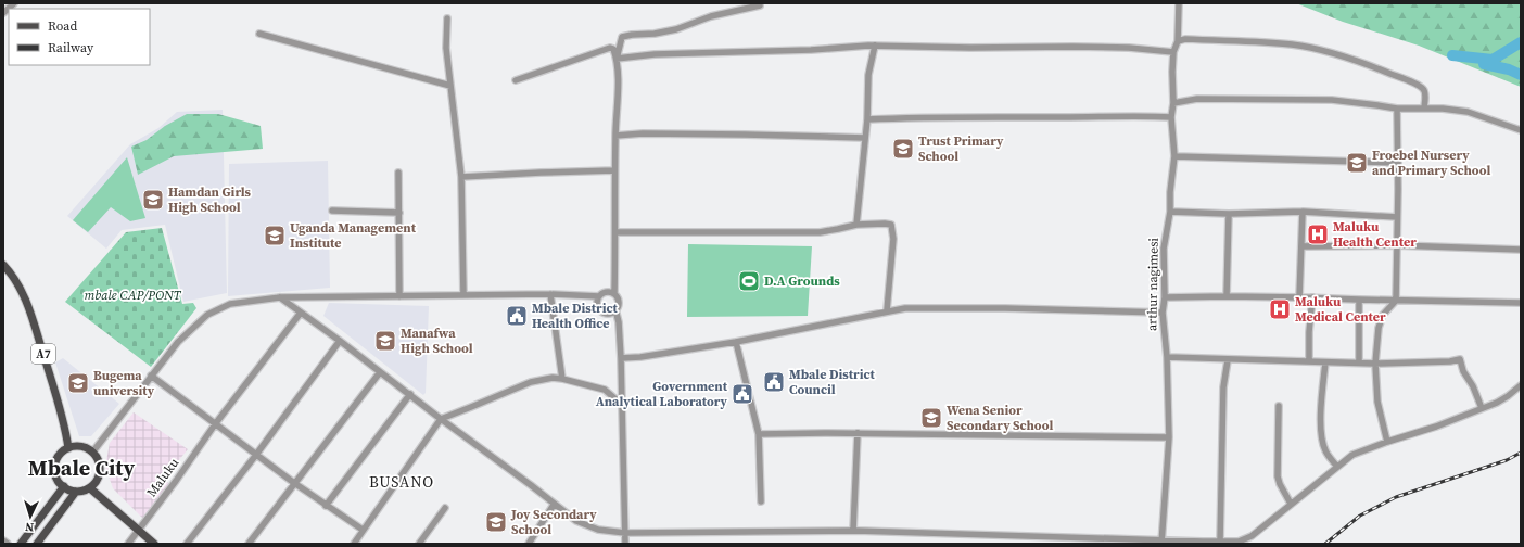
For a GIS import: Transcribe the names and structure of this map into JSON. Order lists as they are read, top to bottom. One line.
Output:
{"streets":{"main road":["A7"],"street":["arthur nagimesi","Maluku"]},"districts":["Mbale City","BUSANO"],"parks":["mbale CAP/PONT"],"places":{"school or university":["Trust Primary School","Froebel Nursery and Primary School","Hamdan Girls High School","Uganda Management Institute","Manafwa High School","Bugema university","Wena Senior Secondary School","Joy Secondary School"],"hospital":["Maluku Health Center","Maluku Medical Center"],"sports":["D.A Grounds"],"public building":["Mbale District Health Office","Mbale District Council","Government Analytical Laboratory"]},"legend":["Road","Railway"],"north":"bottom"}
